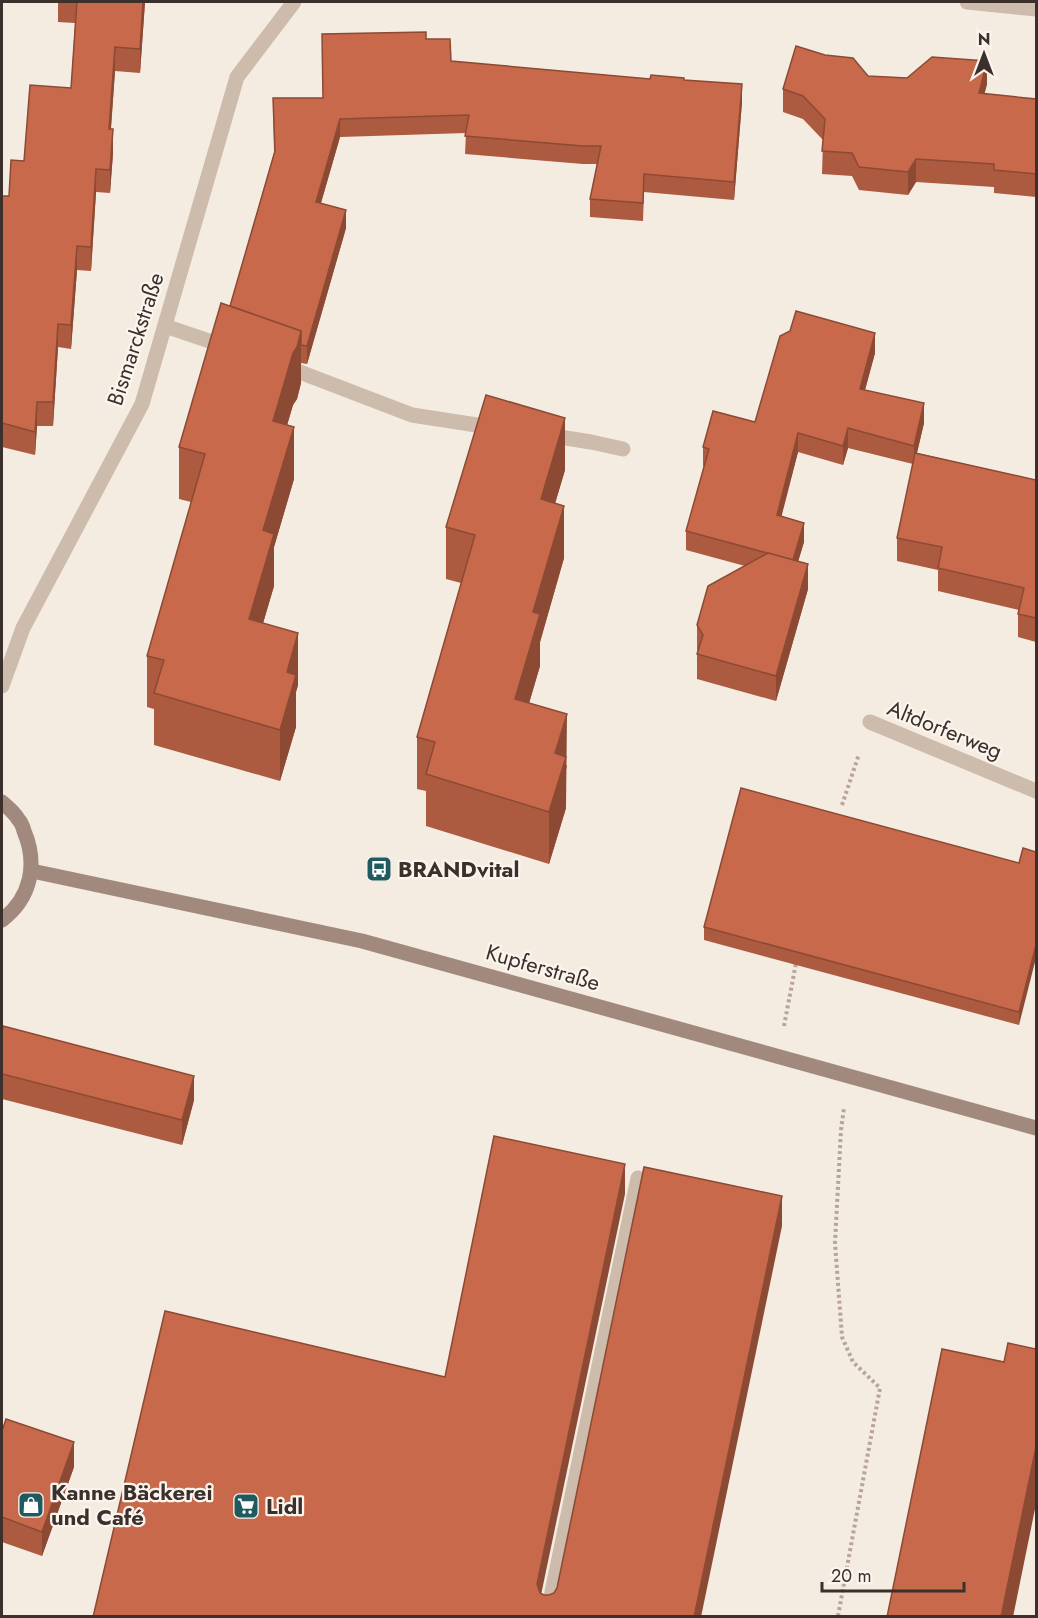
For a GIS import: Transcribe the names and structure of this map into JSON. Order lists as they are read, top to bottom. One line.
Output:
{"streets":{"street":["Bismarckstraße","Altdorferweg","Kupferstraße"]},"places":{"bus stop":["BRANDvital"],"shop":["Kanne Bäckerei und Café"],"supermarket":["Lidl"]},"scale_bar":"20 m","north":"top"}
